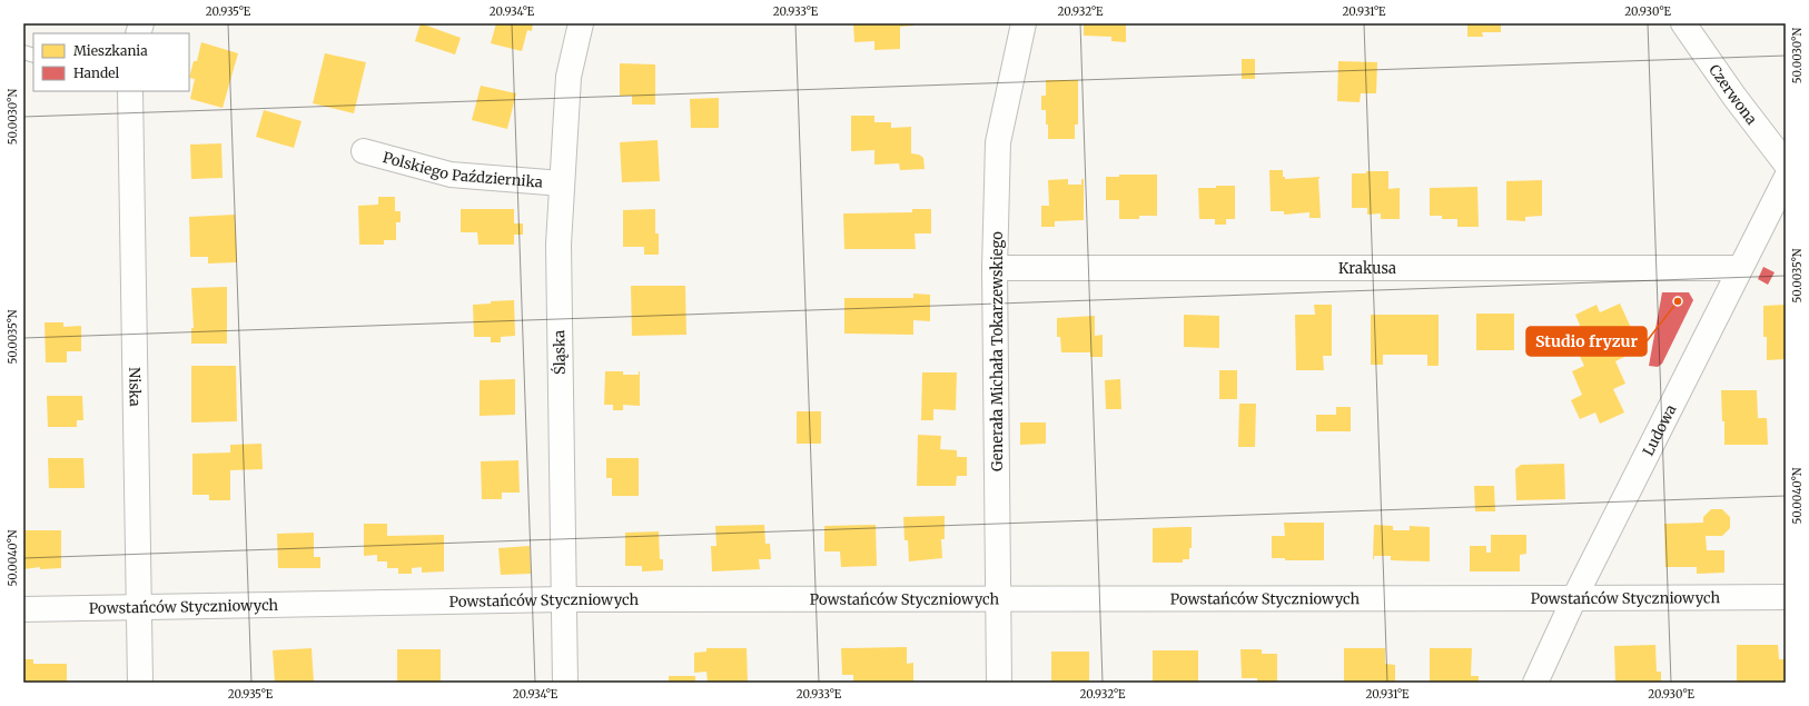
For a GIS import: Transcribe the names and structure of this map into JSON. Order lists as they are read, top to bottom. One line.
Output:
{"streets":{"street":["Czerwona","Polskiego Października","Krakusa","Generała Michała Tokarzewskiego","Śląska","Niska","Ludowa","Powstańców Styczniowych"]},"crossings":[["Polskiego Października","Śląska"],["Krakusa","Generała Michała Tokarzewskiego"],["Krakusa","Ludowa"],["Generała Michała Tokarzewskiego","Powstańców Styczniowych"],["Śląska","Powstańców Styczniowych"],["Niska","Powstańców Styczniowych"],["Ludowa","Powstańców Styczniowych"]],"places":["Studio fryzur"],"legend":["Mieszkania","Handel"],"coordinates":["20.935°E","20.934°E","20.933°E","20.932°E","20.931°E","20.930°E","50.0030°N","50.0035°N","50.0040°N"]}
